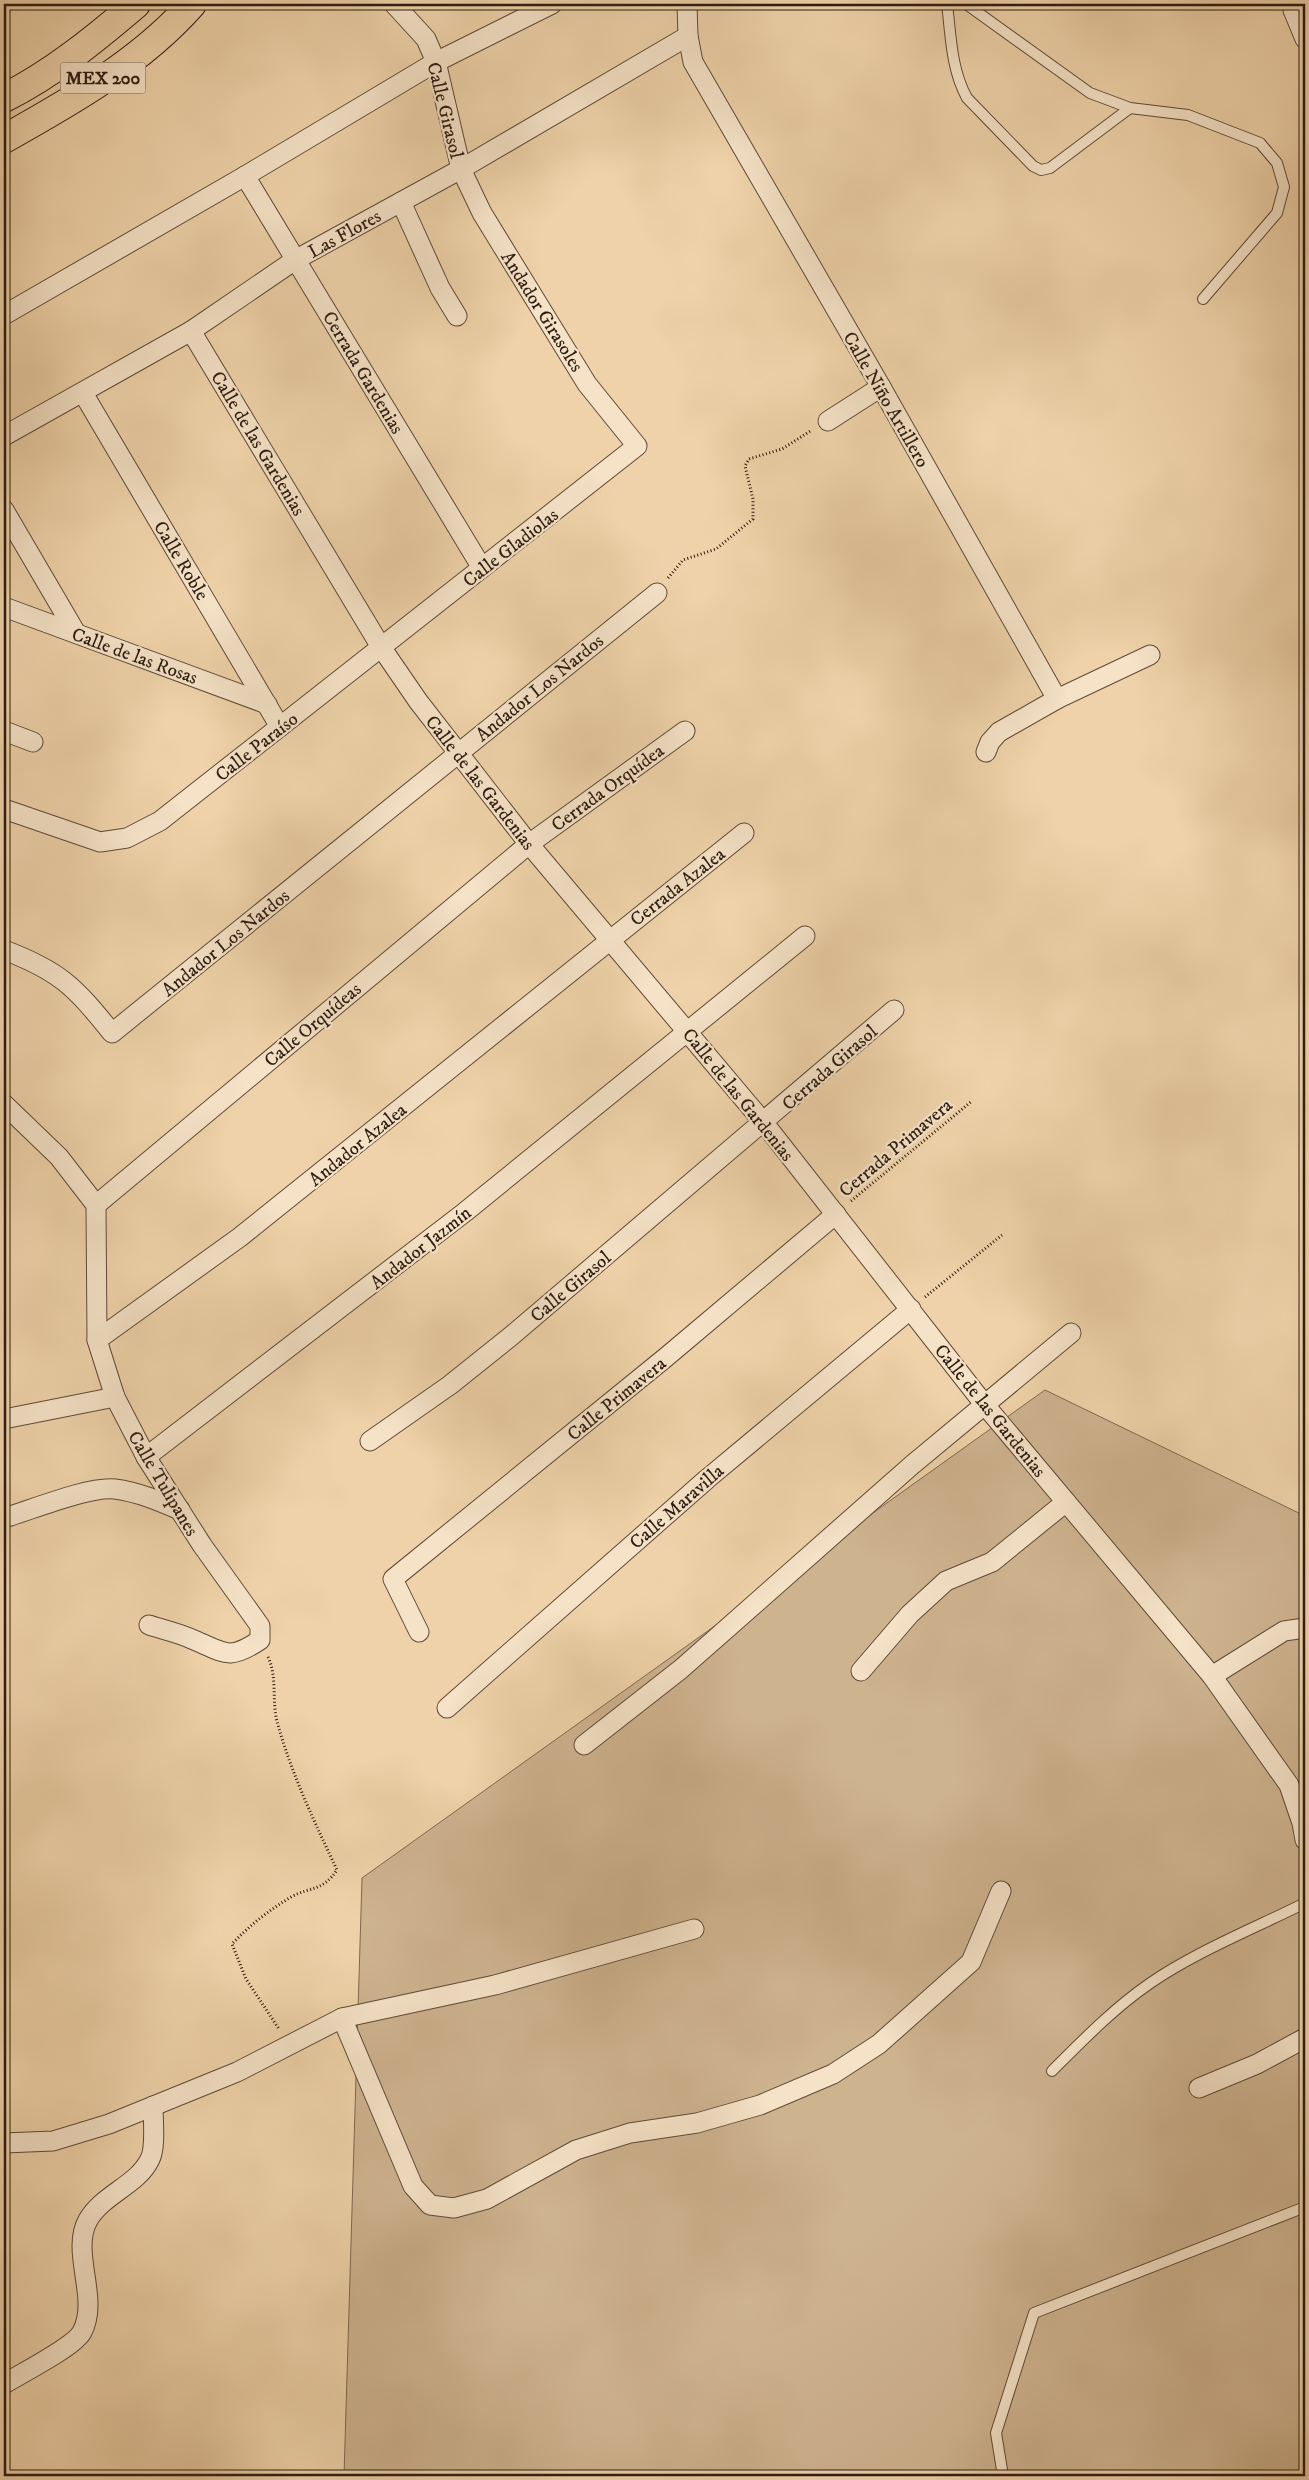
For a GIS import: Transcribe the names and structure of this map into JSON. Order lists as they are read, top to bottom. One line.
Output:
{"streets":{"main road":["MEX 200"],"street":["Calle Girasol","Las Flores","Andador Girasoles","Cerrada Gardenias","Calle Niño Artillero","Calle de las Gardenias","Calle Gladiolas","Calle Roble","Calle de las Rosas","Andador Los Nardos","Calle Paraíso","Cerrada Orquídea","Cerrada Azalea","Calle Orquídeas","Cerrada Girasol","Andador Azalea","Andador Jazmín","Calle Primavera","Calle Tulipanes","Calle Maravilla"],"path":["Cerrada Primavera"]},"crossings":[["Calle Girasol","Las Flores"],["Calle Girasol","Andador Girasoles"],["Calle Girasol","Calle de las Gardenias"],["Calle Girasol","Cerrada Girasol"],["Las Flores","Andador Girasoles"],["Las Flores","Cerrada Gardenias"],["Las Flores","Calle Niño Artillero"],["Las Flores","Calle de las Gardenias"],["Las Flores","Calle Roble"],["Andador Girasoles","Calle Gladiolas"],["Cerrada Gardenias","Calle Gladiolas"],["Calle de las Gardenias","Calle Gladiolas"],["Calle de las Gardenias","Andador Los Nardos"],["Calle de las Gardenias","Calle Paraíso"],["Calle de las Gardenias","Cerrada Orquídea"],["Calle de las Gardenias","Cerrada Azalea"],["Calle de las Gardenias","Calle Orquídeas"],["Calle de las Gardenias","Cerrada Girasol"],["Calle de las Gardenias","Andador Azalea"],["Calle de las Gardenias","Cerrada Primavera"],["Calle de las Gardenias","Andador Jazmín"],["Calle de las Gardenias","Calle Primavera"],["Calle de las Gardenias","Calle Maravilla"],["Calle Gladiolas","Calle Paraíso"],["Calle Roble","Calle de las Rosas"],["Calle Roble","Calle Paraíso"],["Cerrada Orquídea","Calle Orquídeas"],["Cerrada Azalea","Andador Azalea"],["Calle Orquídeas","Calle Tulipanes"],["Andador Azalea","Calle Tulipanes"],["Cerrada Primavera","Calle Primavera"],["Andador Jazmín","Calle Tulipanes"]]}
